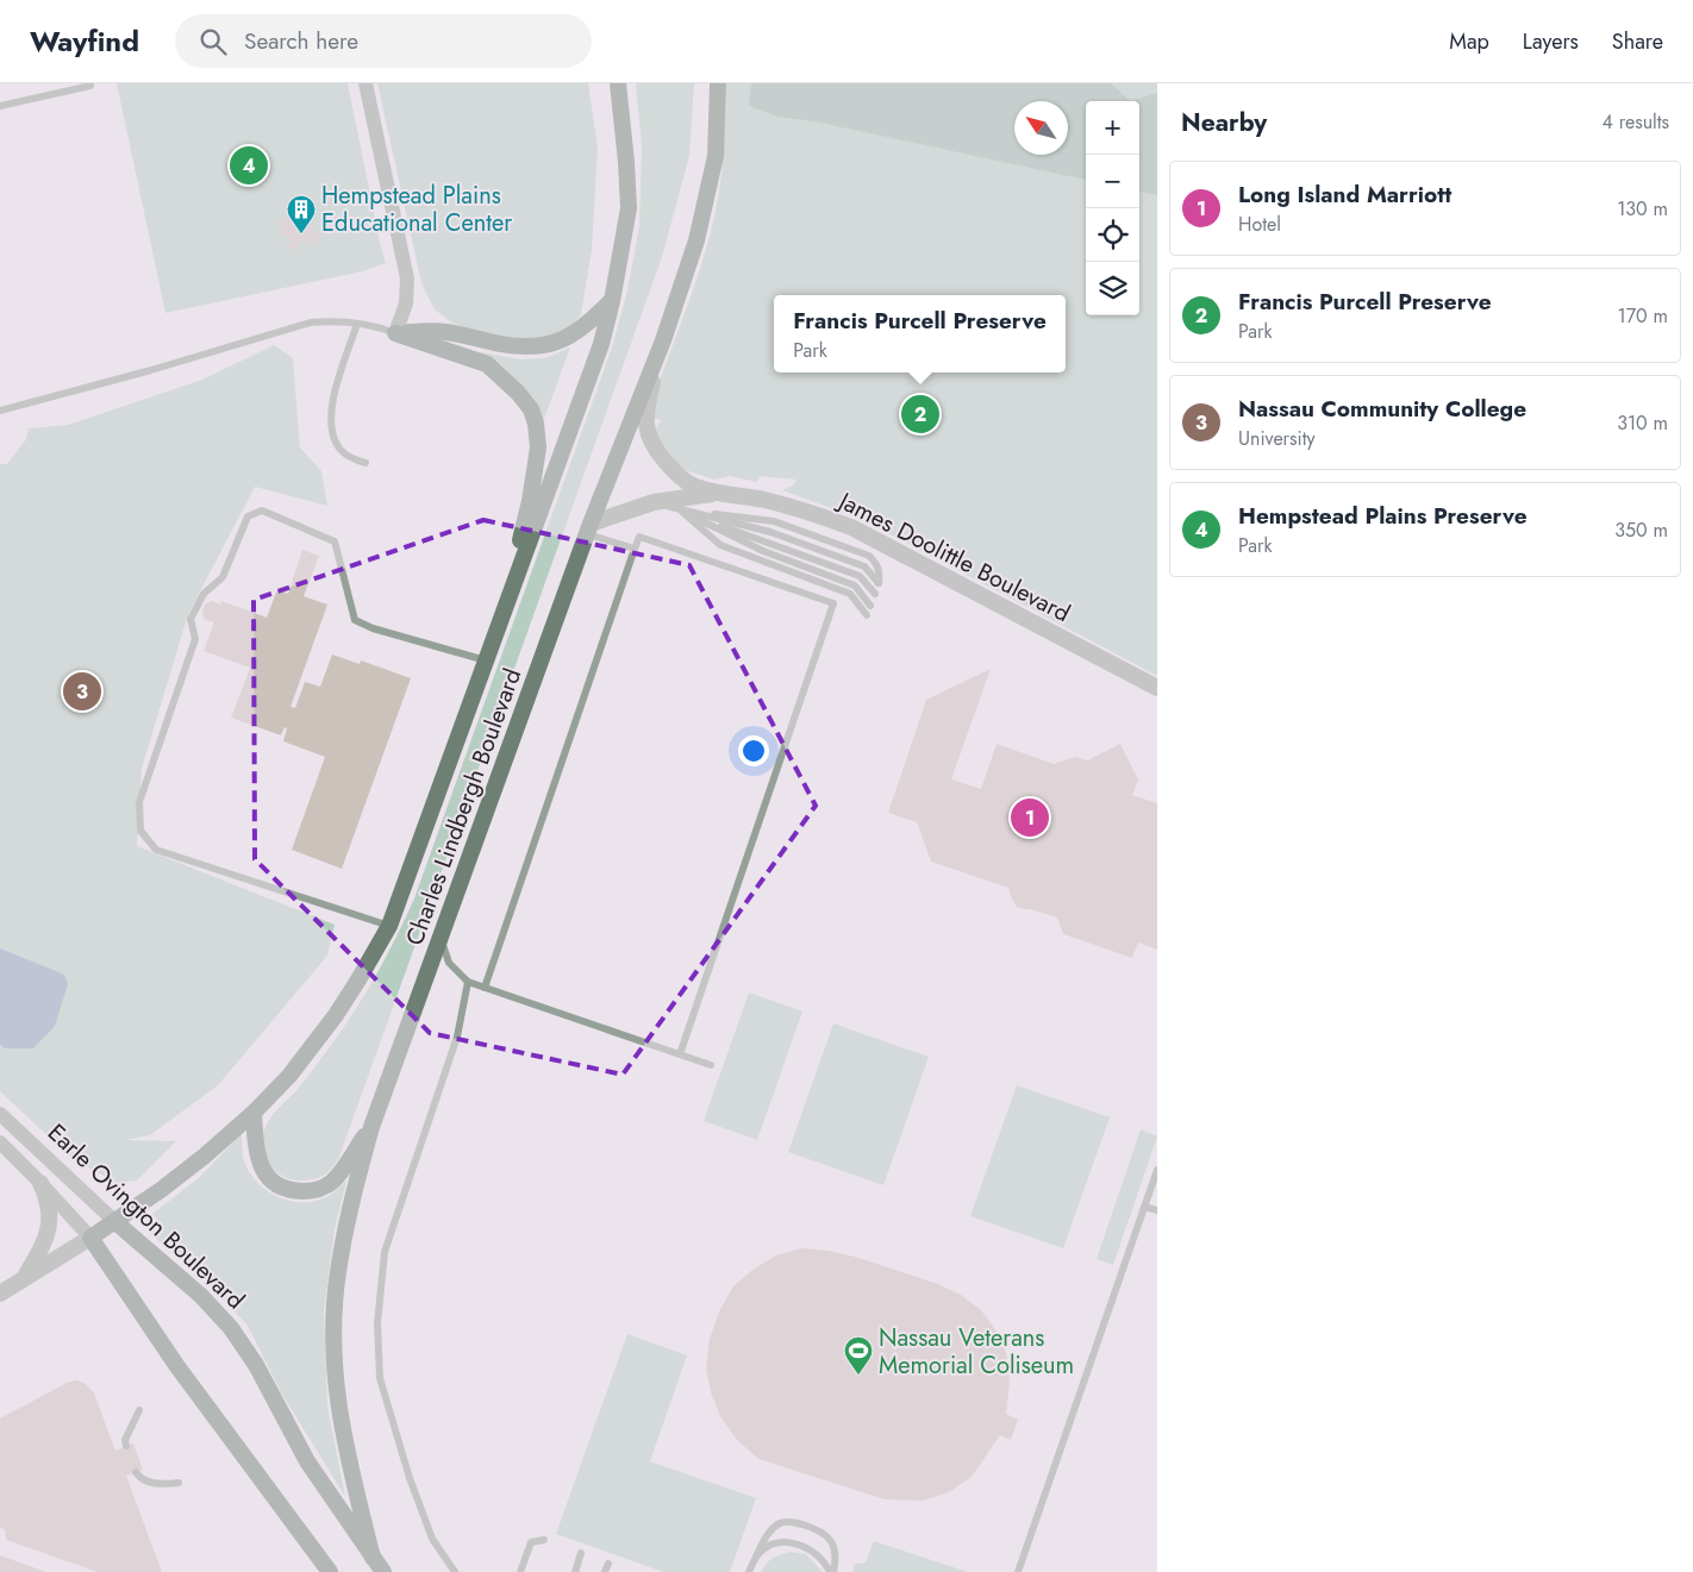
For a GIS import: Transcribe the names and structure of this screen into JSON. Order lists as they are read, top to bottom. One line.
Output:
{"streets":{"main road":["Charles Lindbergh Boulevard","Earle Ovington Boulevard"],"street":["James Doolittle Boulevard"]},"crossings":[["James Doolittle Boulevard","Charles Lindbergh Boulevard"],["Charles Lindbergh Boulevard","Earle Ovington Boulevard"]],"places":{"building":["Hempstead Plains Educational Center"],"sports":["Nassau Veterans Memorial Coliseum"]},"north":"top left","page":{"header":"Wayfind","search":"Search here","nav":["Map","Layers","Share"],"heading":["Nearby","4 results"],"map_buttons":["+","−"],"pins":["4","2","3","1"],"list":[{"mark":"1","name":"Long Island Marriott","note":"Hotel","value":"130 m"},{"mark":"2","name":"Francis Purcell Preserve","note":"Park","value":"170 m"},{"mark":"3","name":"Nassau Community College","note":"University","value":"310 m"},{"mark":"4","name":"Hempstead Plains Preserve","note":"Park","value":"350 m"}],"popup":["Francis Purcell Preserve","Park"]}}
